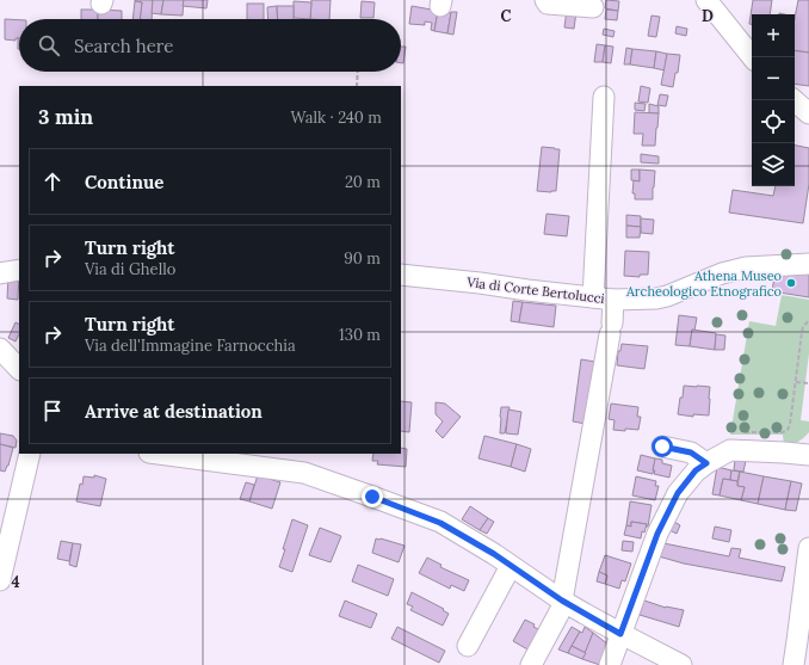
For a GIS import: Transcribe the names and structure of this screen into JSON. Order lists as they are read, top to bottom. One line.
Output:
{"streets":{"street":["Via di Corte Bertolucci"]},"places":["Athena Museo Archeologico Etnografico"],"page":{"map_buttons":["+","−"],"search":"Search here","heading":["3 min","Walk · 240 m"],"list":[["Continue","20 m"],["Turn right","Via di Ghello","90 m"],["Turn right","Via dell'Immagine Farnocchia","130 m"],"Arrive at destination"]},"grid":{"columns":["C","D"],"rows":["4"]}}
